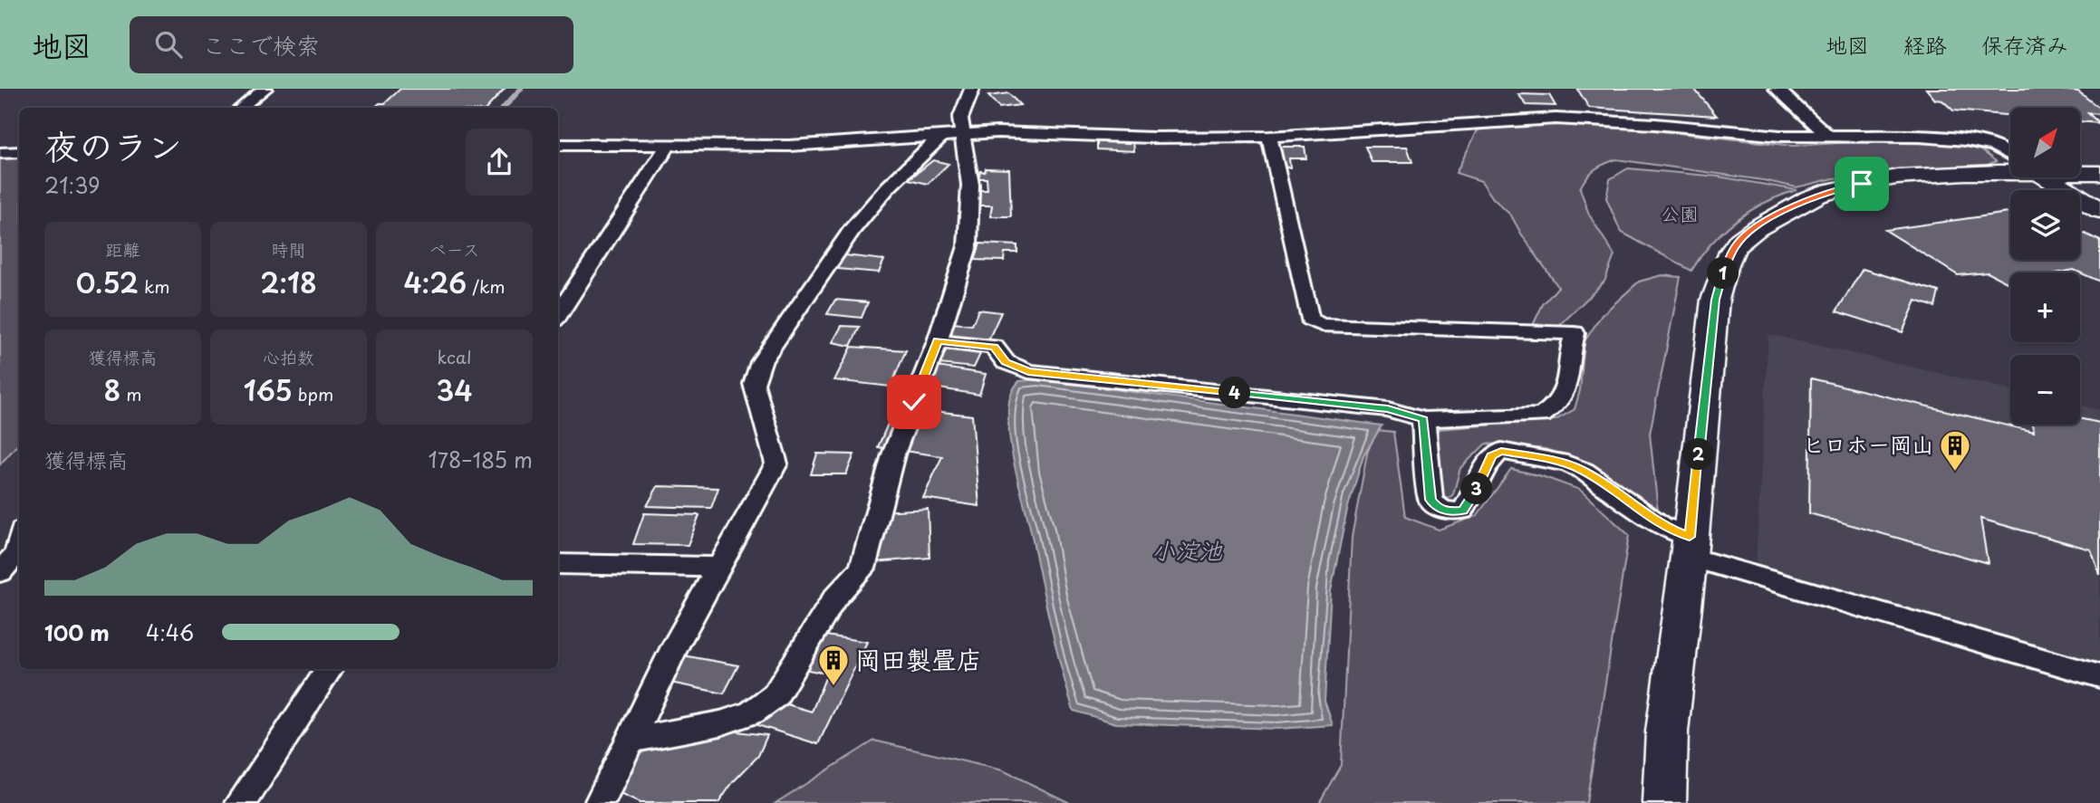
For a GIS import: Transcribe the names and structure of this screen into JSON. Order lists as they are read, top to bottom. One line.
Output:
{"water":["小淀池"],"parks":["公園"],"places":{"building":["ヒロホー岡山","岡田製畳店"]},"north":"top right","page":{"header":"地図","search":"ここで検索","nav":["地図","経路","保存済み"],"map_buttons":["+","−"],"heading":["夜のラン","21:39"],"stats":[["距離","0.52 km"],["時間","2:18"],["ペース","4:26 /km"],["獲得標高","8 m"],["心拍数","165 bpm"],["kcal","34"]],"pins":["1","4","2","3"],"chart":["獲得標高","178–185 m"],"list":[{"name":"100 m","note":"4:46"}]}}
